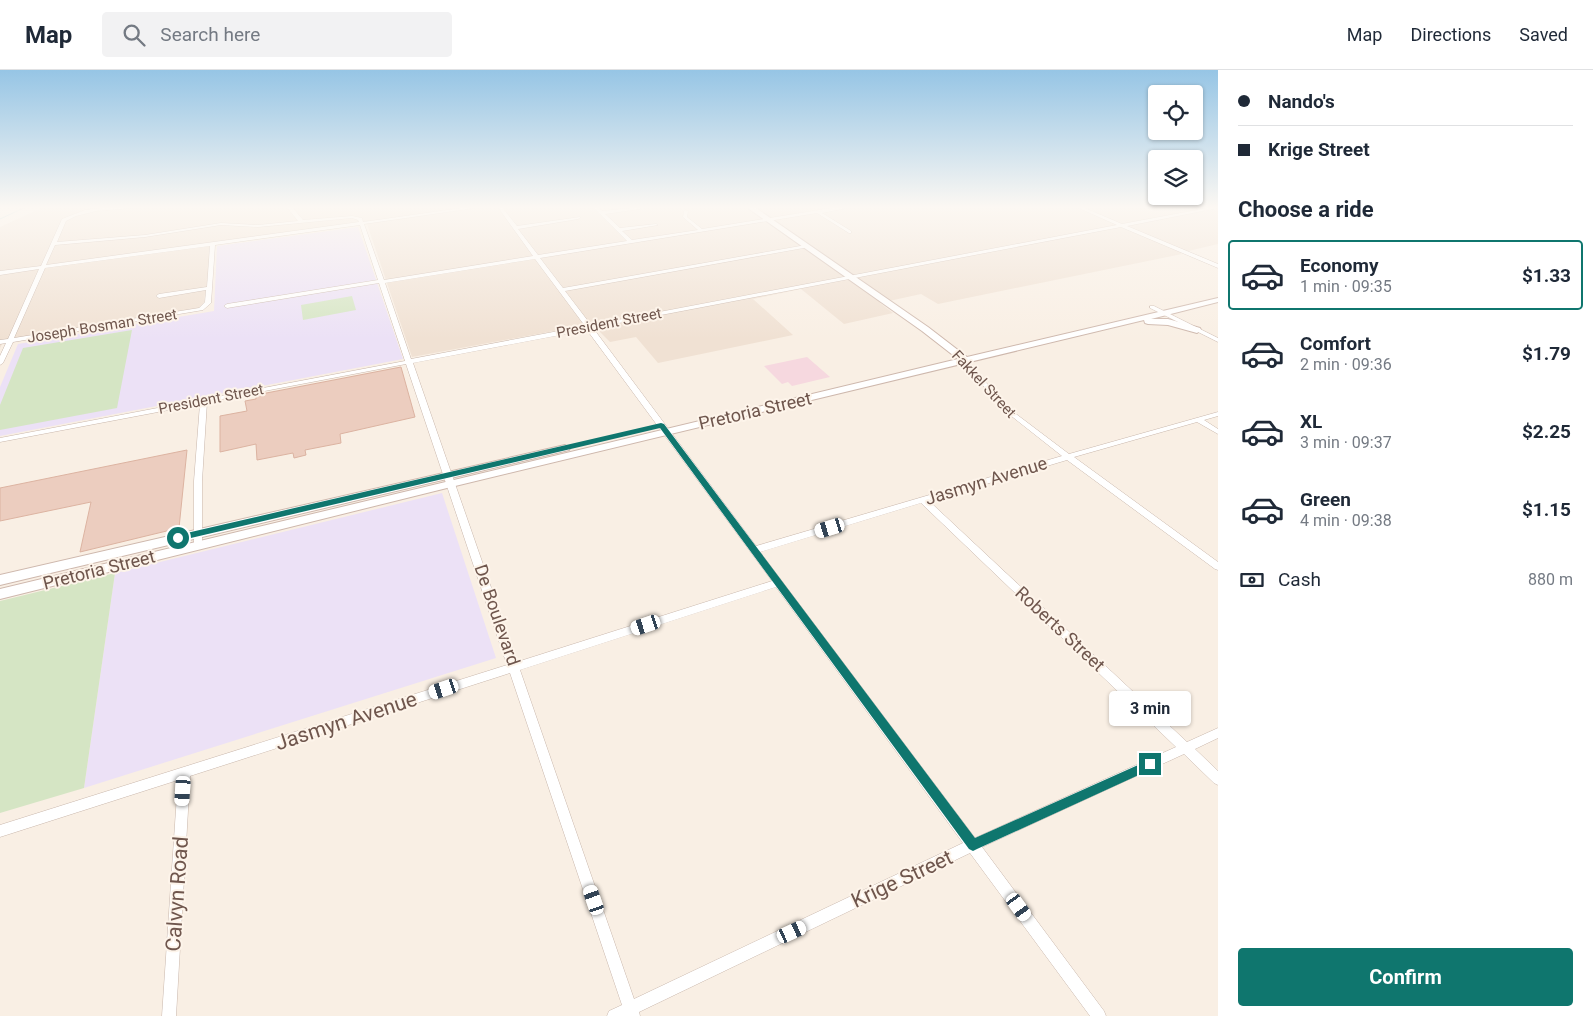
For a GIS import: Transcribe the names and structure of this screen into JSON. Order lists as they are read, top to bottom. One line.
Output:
{"streets":{"main road":["Fakkel Street","Pretoria Street"],"street":["President Street","Joseph Bosman Street","Jasmyn Avenue","De Boulevard","Roberts Street","Krige Street","Calvyn Road"]},"crossings":[["President Street","Fakkel Street"],["President Street","De Boulevard"],["Fakkel Street","Pretoria Street"],["Fakkel Street","Jasmyn Avenue"],["Pretoria Street","De Boulevard"],["Jasmyn Avenue","De Boulevard"],["Jasmyn Avenue","Roberts Street"],["Jasmyn Avenue","Calvyn Road"],["De Boulevard","Krige Street"],["Roberts Street","Krige Street"]],"page":{"header":"Map","search":"Search here","nav":["Map","Directions","Saved"],"banner":["Nando's","Krige Street"],"heading":"Choose a ride","list":[{"name":"Economy","note":"1 min · 09:35","value":"$1.33"},{"name":"Comfort","note":"2 min · 09:36","value":"$1.79"},{"name":"XL","note":"3 min · 09:37","value":"$2.25"},{"name":"Green","note":"4 min · 09:38","value":"$1.15"}],"pay":["Cash","880 m"],"bubble":"3 min","buttons":"Confirm"}}
